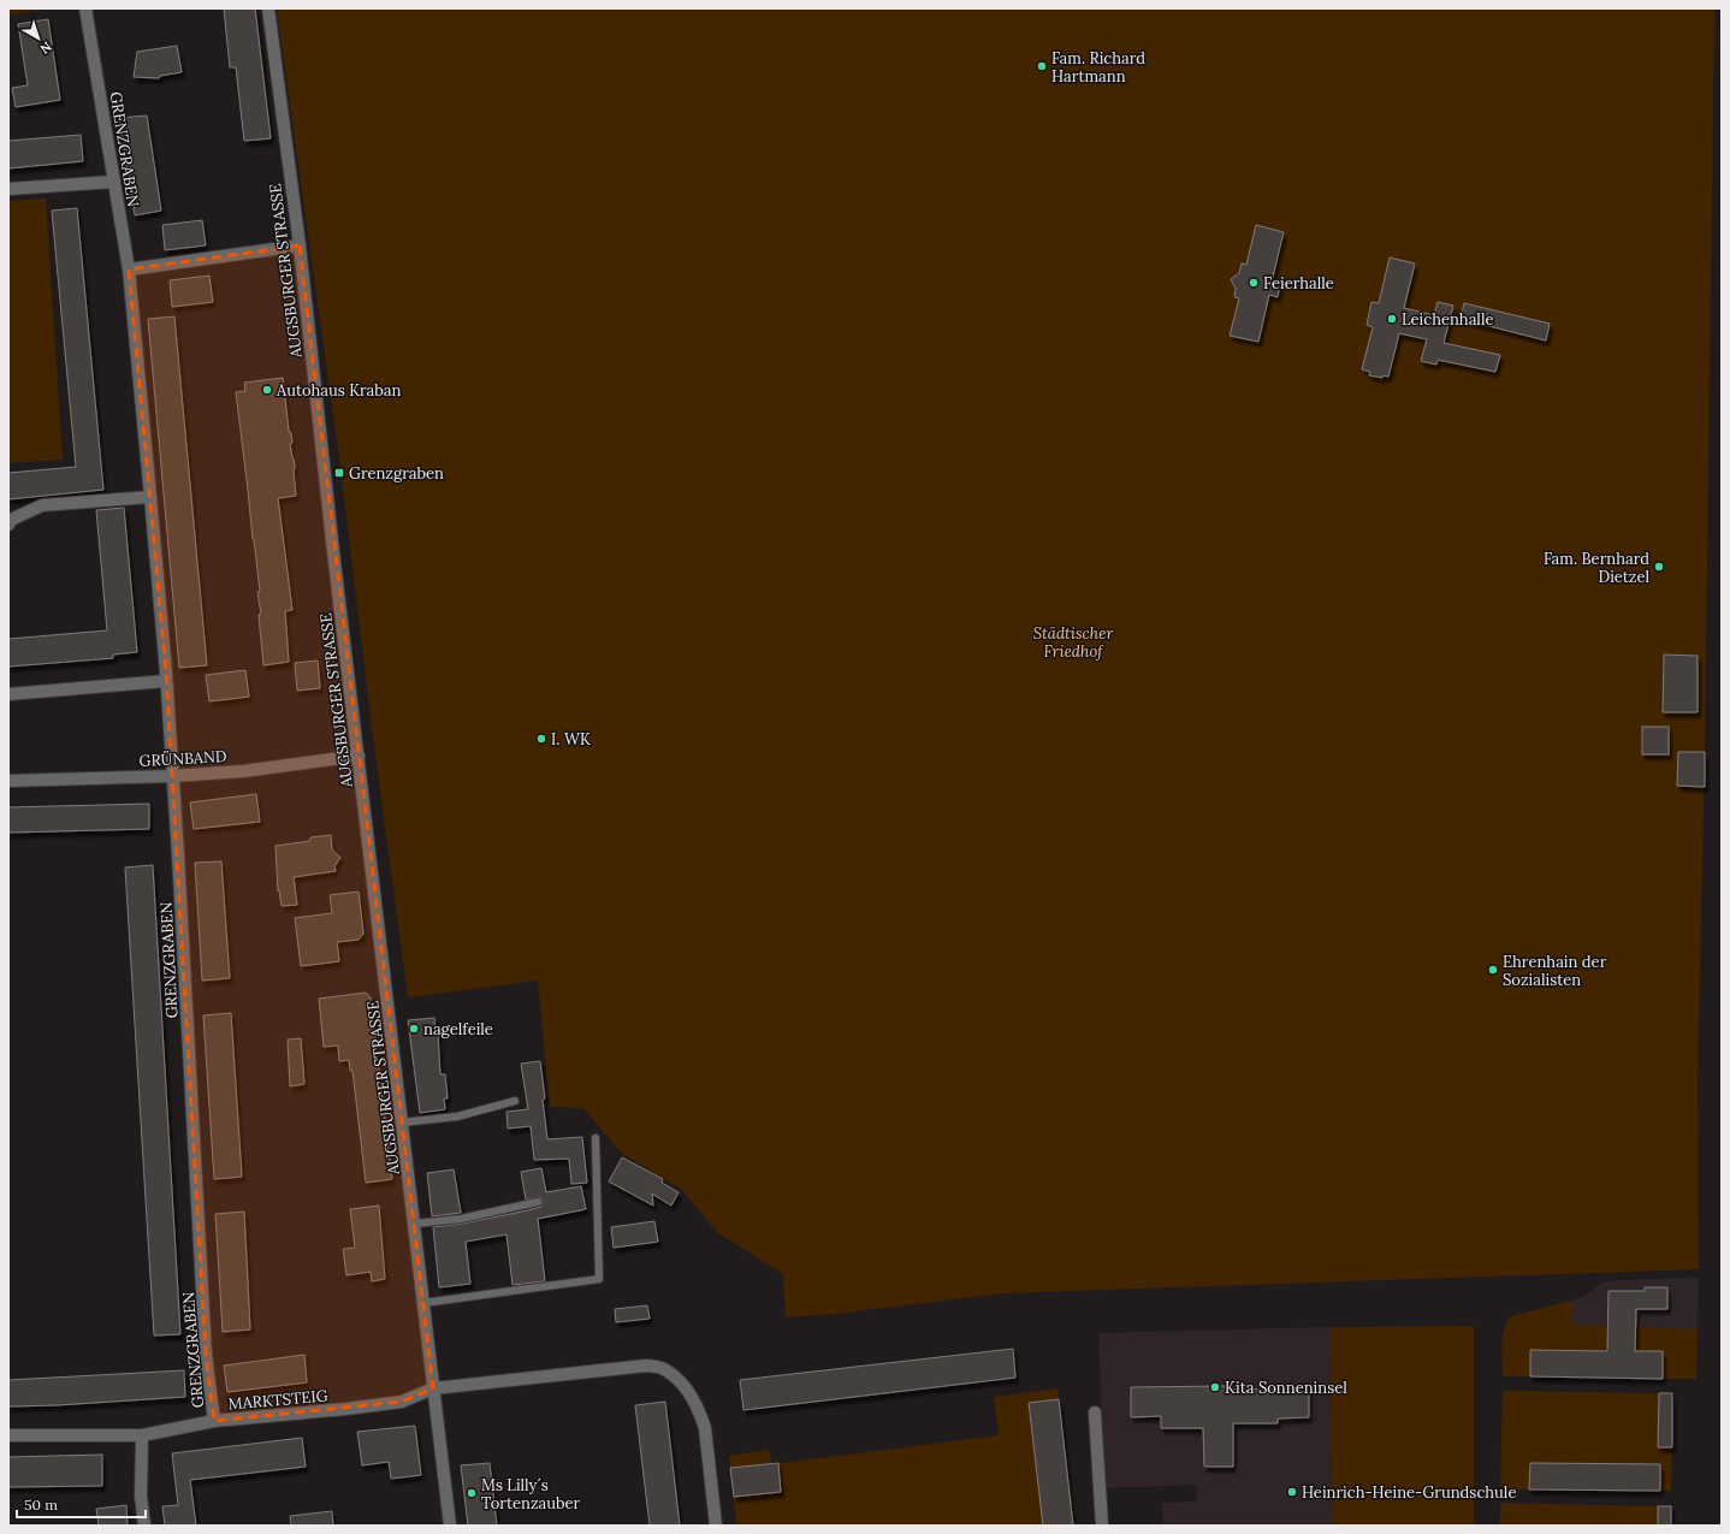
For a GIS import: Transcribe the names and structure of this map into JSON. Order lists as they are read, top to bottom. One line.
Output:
{"streets":{"street":["GRENZGRABEN","AUGSBURGER STRASSE","GRÜNBAND","MARKTSTEIG"]},"crossings":[["GRENZGRABEN","GRÜNBAND"],["GRENZGRABEN","MARKTSTEIG"],["AUGSBURGER STRASSE","GRÜNBAND"],["AUGSBURGER STRASSE","MARKTSTEIG"]],"parks":["Städtischer Friedhof"],"places":{"other":["Fam. Richard Hartmann","Feierhalle","Leichenhalle","Autohaus Kraban","Fam. Bernhard Dietzel","I. WK","Ehrenhain der Sozialisten","nagelfeile","Kita Sonneninsel","Heinrich-Heine-Grundschule","Ms Lilly´s Tortenzauber"],"transit":["Grenzgraben"]},"scale_bar":"50 m","north":"bottom right"}
